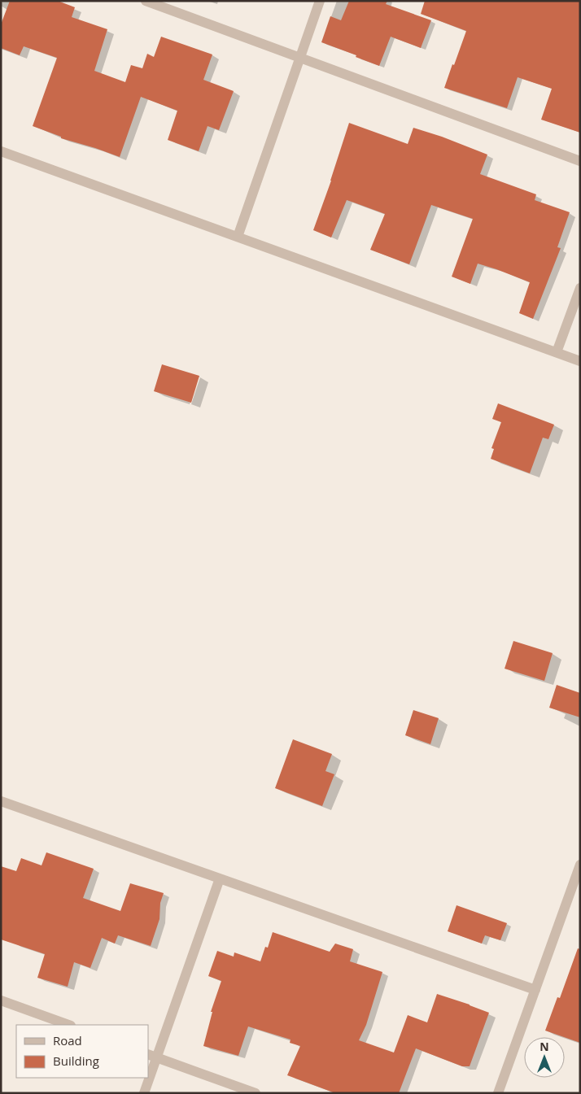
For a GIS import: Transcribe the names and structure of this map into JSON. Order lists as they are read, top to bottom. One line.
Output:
{"legend":["Road","Building"],"north":"top"}
